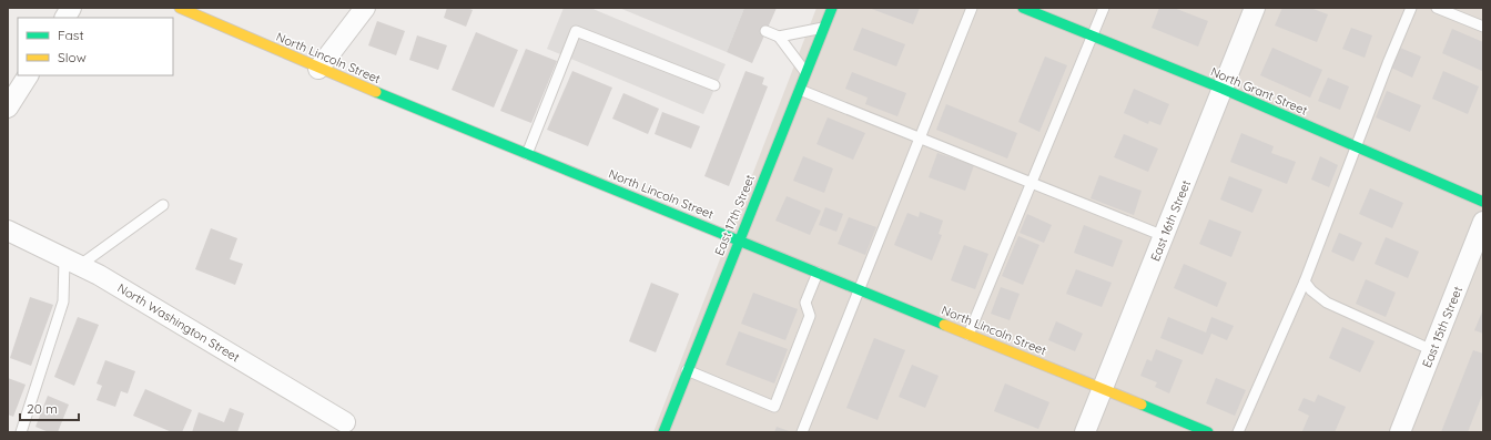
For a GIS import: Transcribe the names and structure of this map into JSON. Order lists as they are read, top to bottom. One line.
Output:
{"streets":{"street":["North Lincoln Street","North Grant Street","East 17th Street","East 16th Street","North Washington Street","East 15th Street"]},"crossings":[["North Lincoln Street","East 17th Street"],["North Lincoln Street","East 16th Street"],["North Grant Street","East 16th Street"]],"legend":["Fast","Slow"],"scale_bar":"20 m"}
